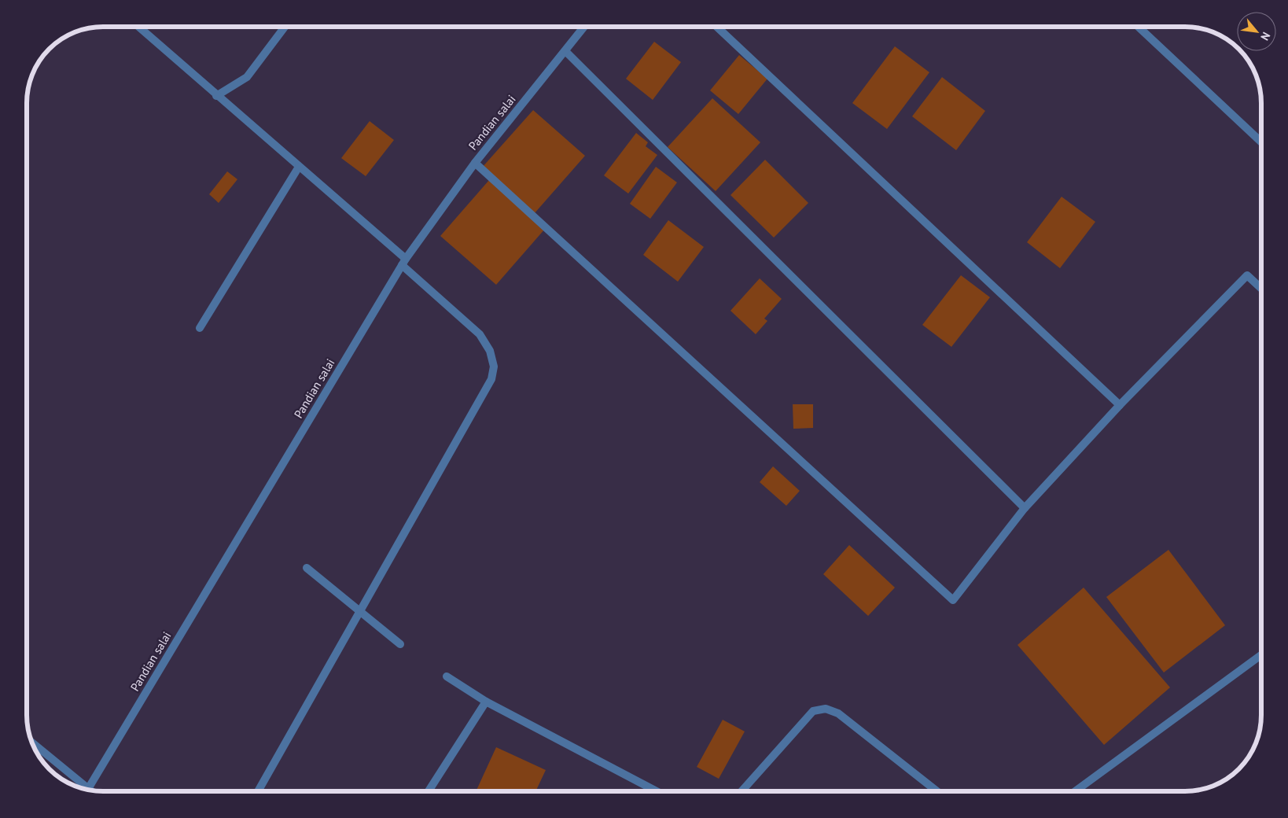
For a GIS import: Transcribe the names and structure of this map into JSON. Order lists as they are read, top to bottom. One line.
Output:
{"streets":{"street":["Pandian salai"]},"north":"bottom right"}
